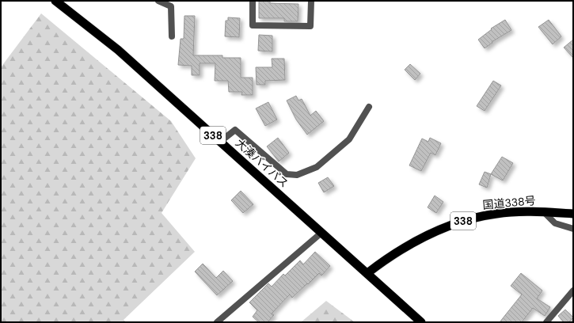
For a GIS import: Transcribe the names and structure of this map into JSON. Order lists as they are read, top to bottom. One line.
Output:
{"streets":{"highway":["338","大湊バイパス","国道338号"]},"crossings":[["大湊バイパス","国道338号"]]}
